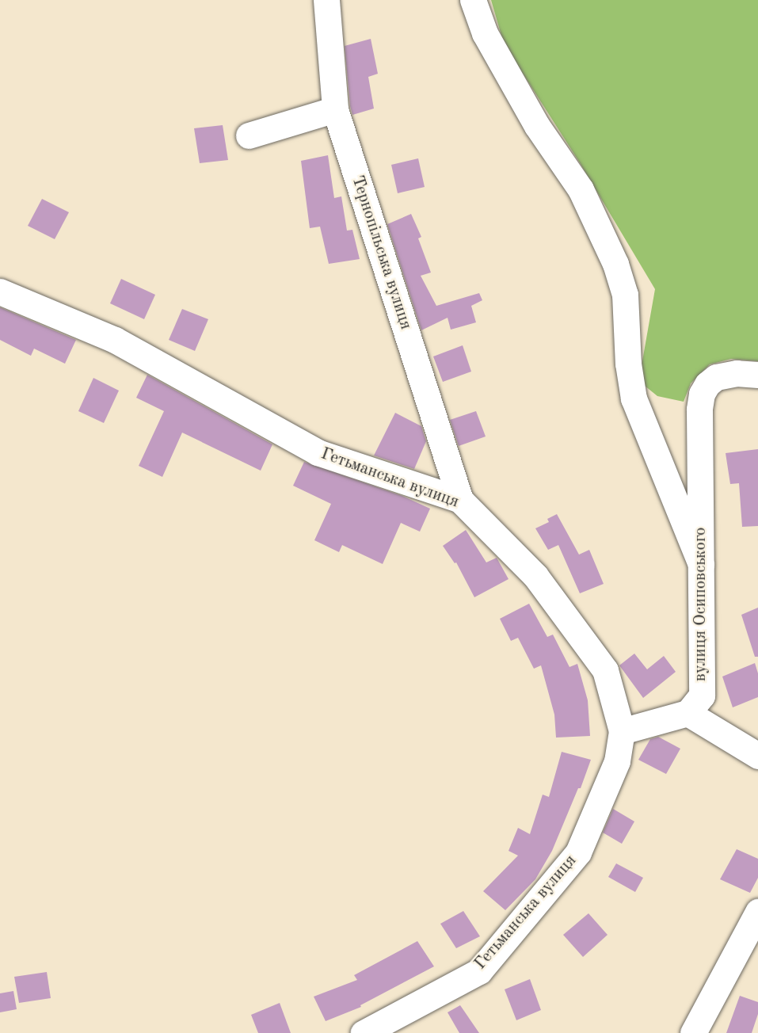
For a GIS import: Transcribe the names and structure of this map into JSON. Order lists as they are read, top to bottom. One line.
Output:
{"streets":{"street":["Тернопільська вулиця","Гетьманська вулиця","вулиця Осиповського"]},"crossings":[["Тернопільська вулиця","Гетьманська вулиця"]]}
